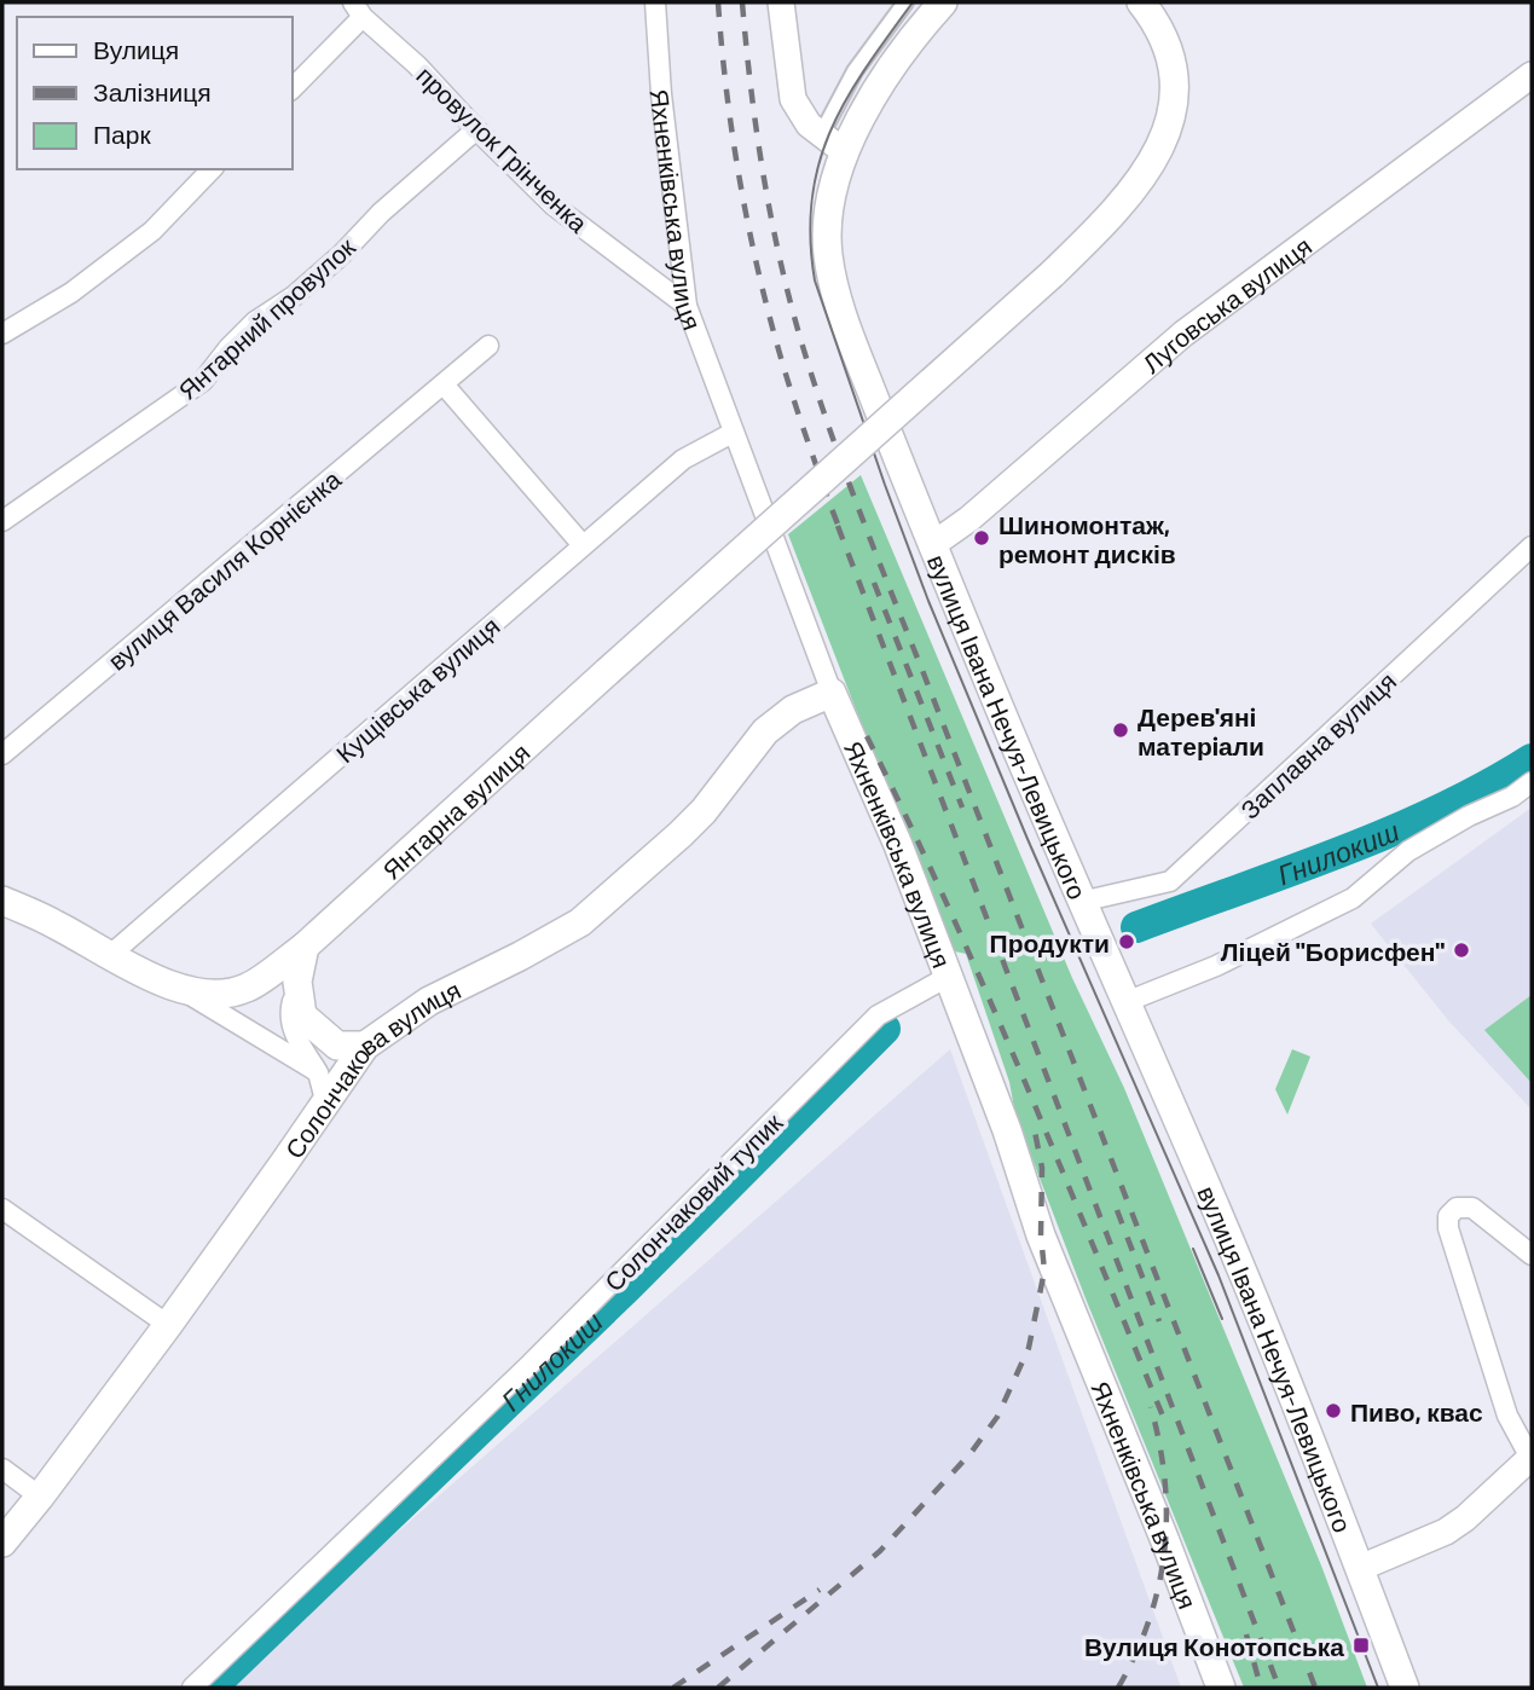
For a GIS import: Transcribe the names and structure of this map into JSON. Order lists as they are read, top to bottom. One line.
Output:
{"streets":{"main road":["Яхненківська вулиця","вулиця Івана Нечуя-Левицького","Янтарна вулиця","Солончакова вулиця"],"street":["провулок Грінченка","Луговська вулиця","Янтарний провулок","вулиця Василя Корнієнка","Кущівська вулиця","Заплавна вулиця","Солончаковий тупик"]},"crossings":[["провулок Грінченка","Яхненківська вулиця"],["провулок Грінченка","Янтарний провулок"],["Яхненківська вулиця","Кущівська вулиця"],["Яхненківська вулиця","Солончакова вулиця"],["Яхненківська вулиця","Солончаковий тупик"],["Луговська вулиця","вулиця Івана Нечуя-Левицького"],["Кущівська вулиця","Янтарна вулиця"],["вулиця Івана Нечуя-Левицького","Заплавна вулиця"]],"water":["Гнилокиш"],"places":{"other":["Шиномонтаж, ремонт дисків","Дерев'янi матерiали","Продукти","Ліцей \"Борисфен\"","Пиво, квас"],"transit":["Вулиця Конотопська"]},"legend":["Вулиця","Залізниця","Парк"]}
